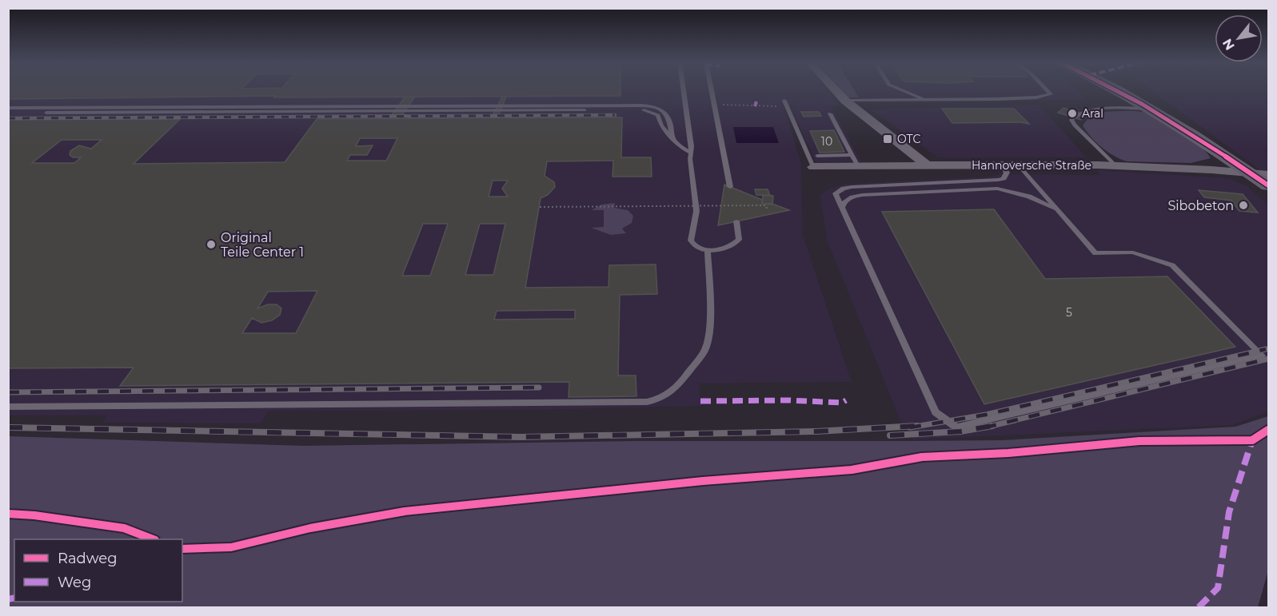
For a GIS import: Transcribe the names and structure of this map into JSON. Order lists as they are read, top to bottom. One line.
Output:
{"streets":{"street":["Hannoversche Straße"]},"places":{"other":["Aral","Sibobeton","Original Teile Center 1"],"transit":["OTC"]},"house_numbers":["10","5"],"legend":["Radweg","Weg"],"north":"bottom left"}
